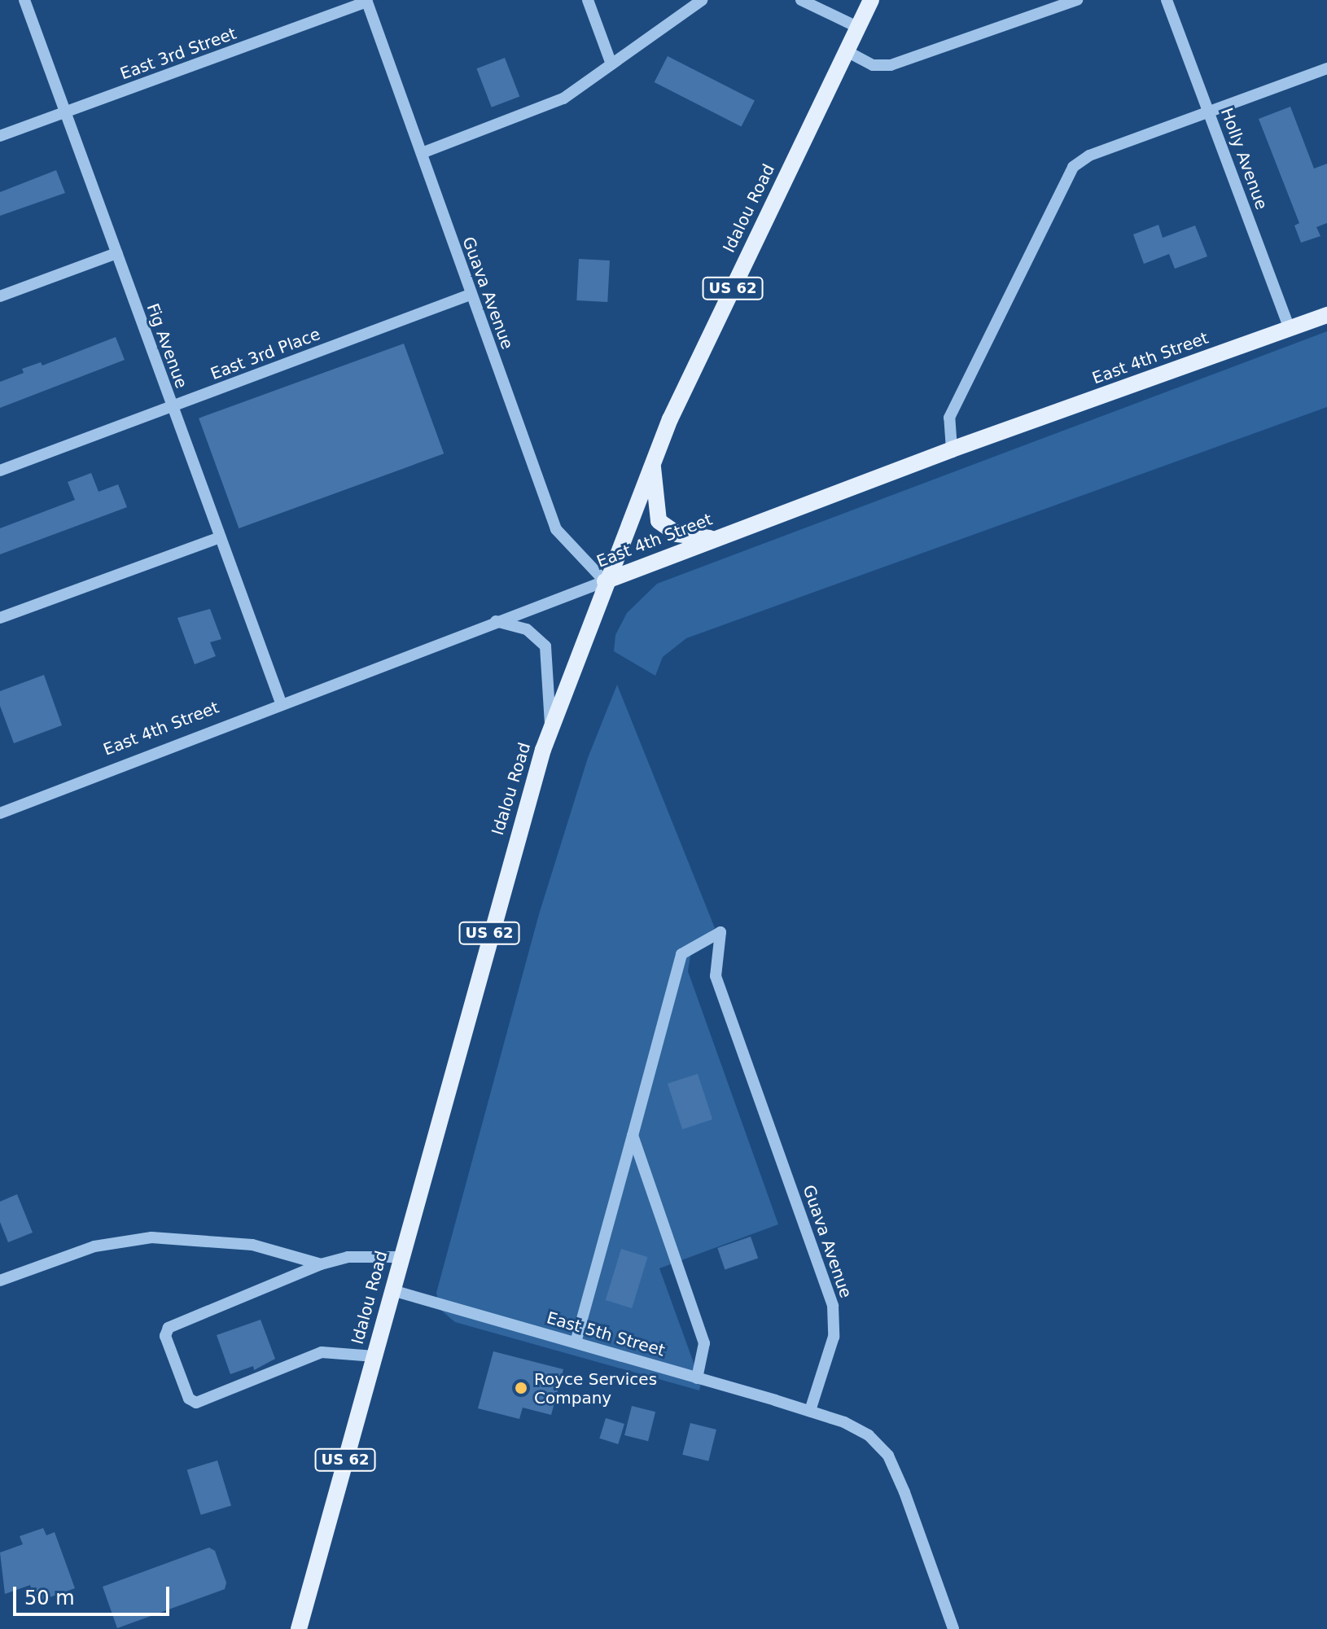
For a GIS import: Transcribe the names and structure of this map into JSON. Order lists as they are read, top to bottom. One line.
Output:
{"streets":{"main road":["Idalou Road","US 62","East 4th Street"],"street":["East 3rd Street","Holly Avenue","Guava Avenue","Fig Avenue","East 3rd Place","East 5th Street"]},"crossings":[["East 3rd Street","Guava Avenue"],["East 3rd Street","Fig Avenue"],["Holly Avenue","East 4th Street"],["Idalou Road","Guava Avenue"],["Idalou Road","East 4th Street"],["Idalou Road","East 5th Street"],["Guava Avenue","East 3rd Place"],["Guava Avenue","East 4th Street"],["Guava Avenue","East 5th Street"],["Fig Avenue","East 3rd Place"],["Fig Avenue","East 4th Street"]],"places":["Royce Services Company"],"scale_bar":"50 m"}
